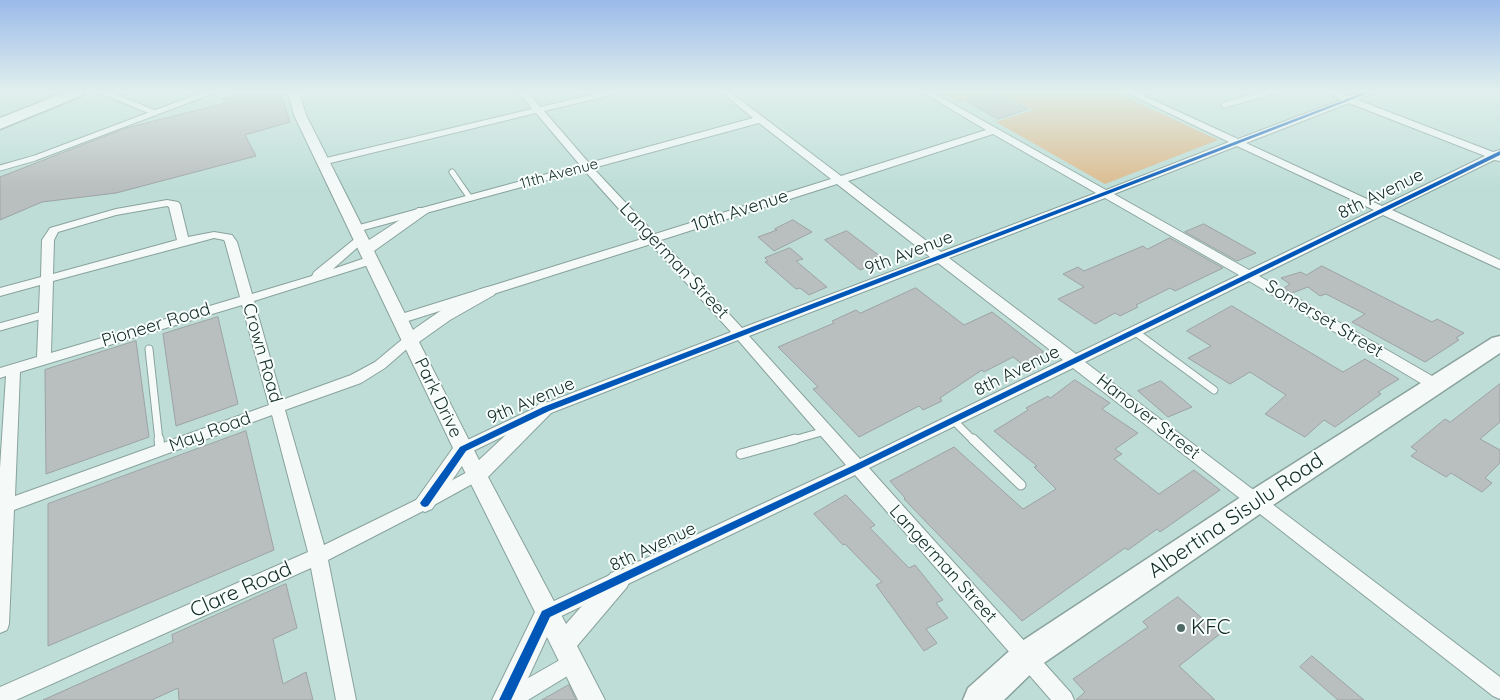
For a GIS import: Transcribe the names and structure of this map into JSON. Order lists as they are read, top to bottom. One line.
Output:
{"streets":{"main road":["Albertina Sisulu Road"],"street":["11th Avenue","8th Avenue","10th Avenue","9th Avenue","Langerman Street","Somerset Street","Pioneer Road","Crown Road","Park Drive","Hanover Street","May Road","Clare Road"]},"crossings":[["11th Avenue","Langerman Street"],["11th Avenue","Pioneer Road"],["11th Avenue","Park Drive"],["8th Avenue","Langerman Street"],["8th Avenue","Somerset Street"],["8th Avenue","Park Drive"],["8th Avenue","Hanover Street"],["10th Avenue","Langerman Street"],["10th Avenue","Somerset Street"],["10th Avenue","Park Drive"],["10th Avenue","Hanover Street"],["9th Avenue","Langerman Street"],["9th Avenue","Somerset Street"],["9th Avenue","Park Drive"],["9th Avenue","Hanover Street"],["Langerman Street","Albertina Sisulu Road"],["Somerset Street","Albertina Sisulu Road"],["Pioneer Road","Crown Road"],["Pioneer Road","Park Drive"],["Crown Road","May Road"],["Crown Road","Clare Road"],["Park Drive","May Road"],["Park Drive","Clare Road"],["Hanover Street","Albertina Sisulu Road"]],"places":["KFC"]}
